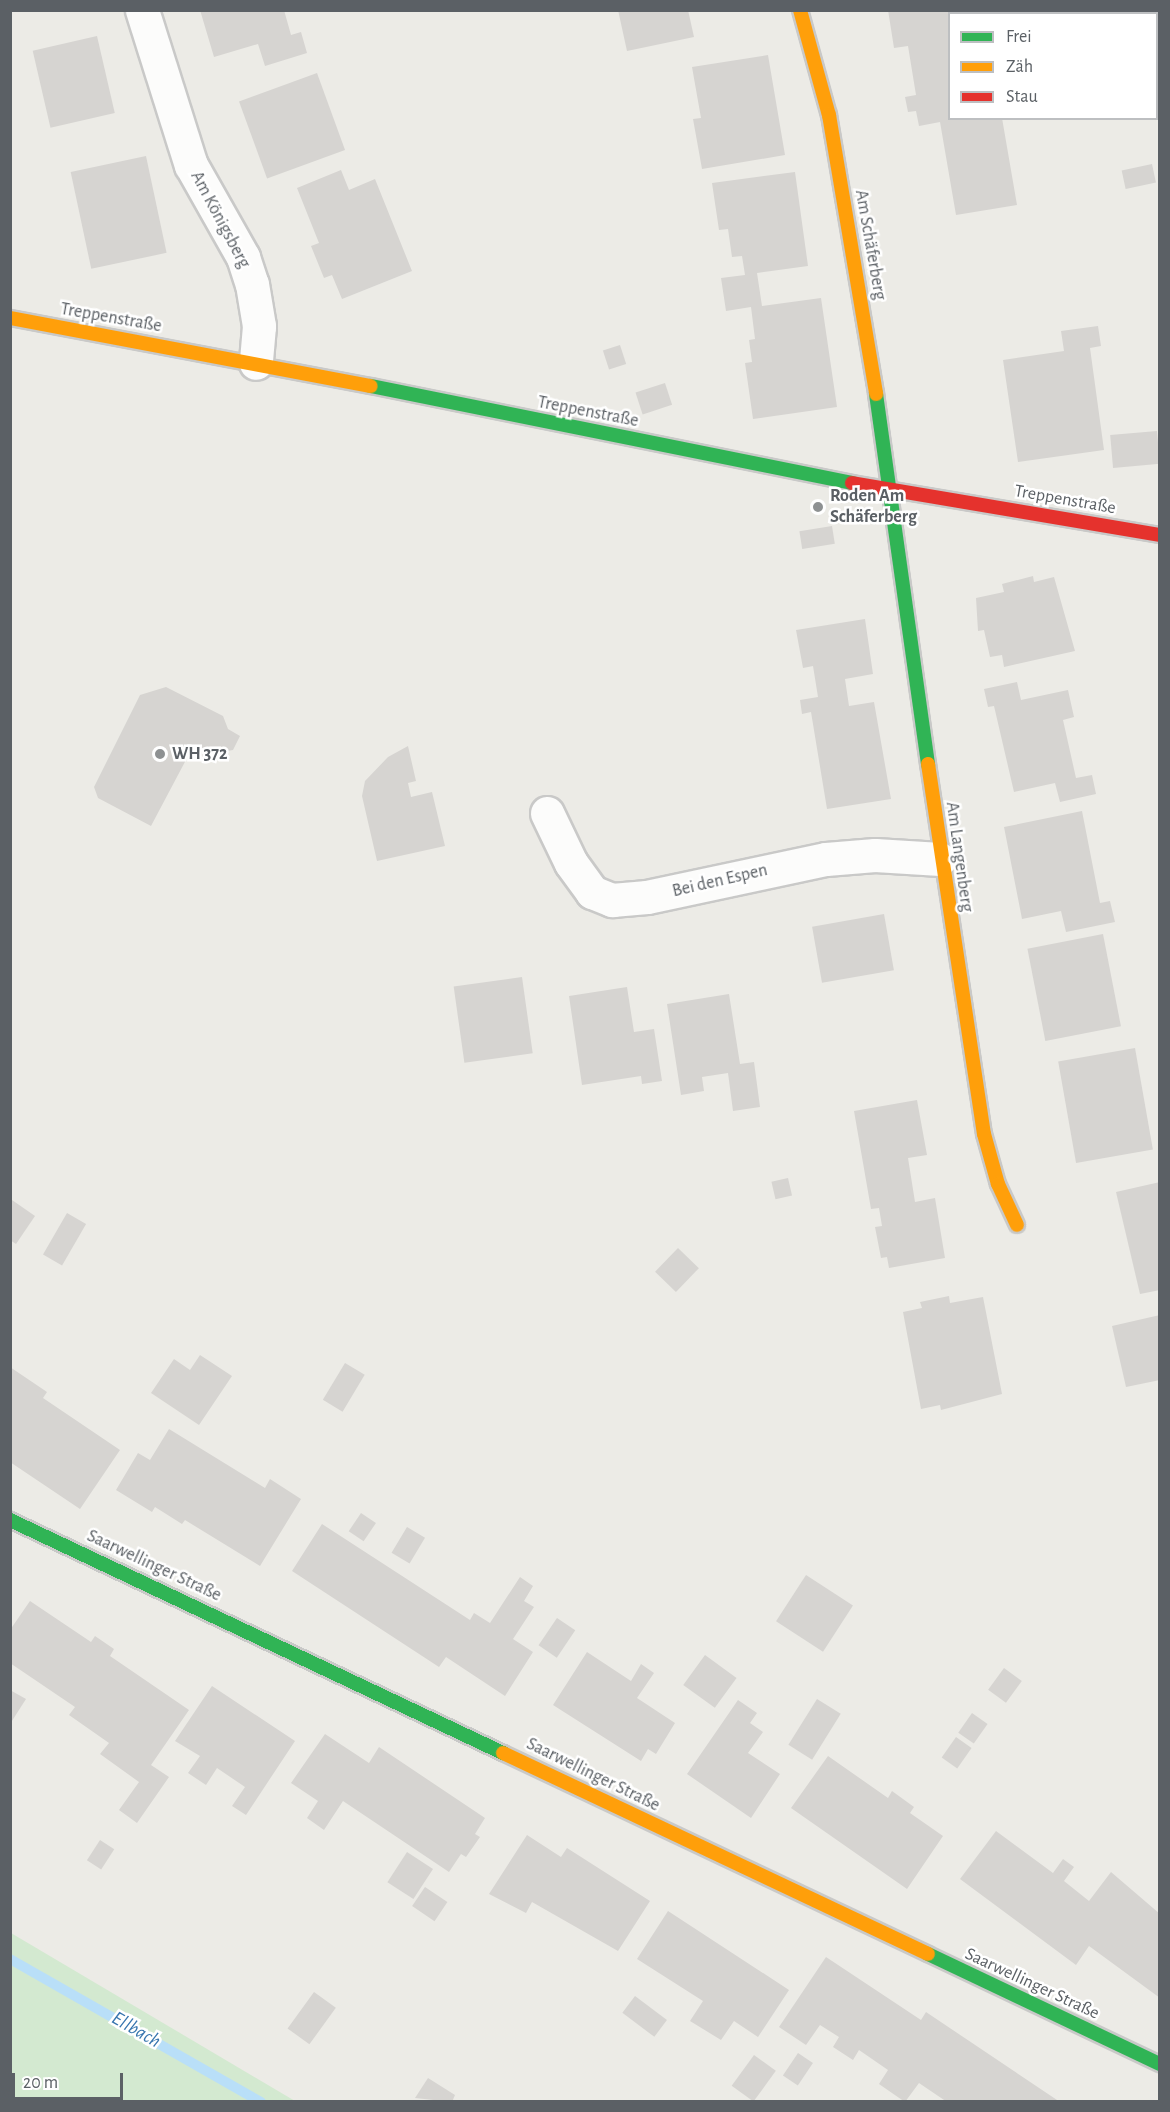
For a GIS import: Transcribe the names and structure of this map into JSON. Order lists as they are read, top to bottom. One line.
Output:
{"streets":{"street":["Am Königsberg","Am Schäferberg","Treppenstraße","Am Langenberg","Bei den Espen","Saarwellinger Straße"]},"crossings":[["Am Königsberg","Treppenstraße"],["Am Schäferberg","Treppenstraße"],["Am Schäferberg","Am Langenberg"],["Treppenstraße","Am Langenberg"],["Am Langenberg","Bei den Espen"]],"water":["Ellbach"],"places":["Roden Am Schäferberg","WH 372"],"legend":["Frei","Zäh","Stau"],"scale_bar":"20 m"}
